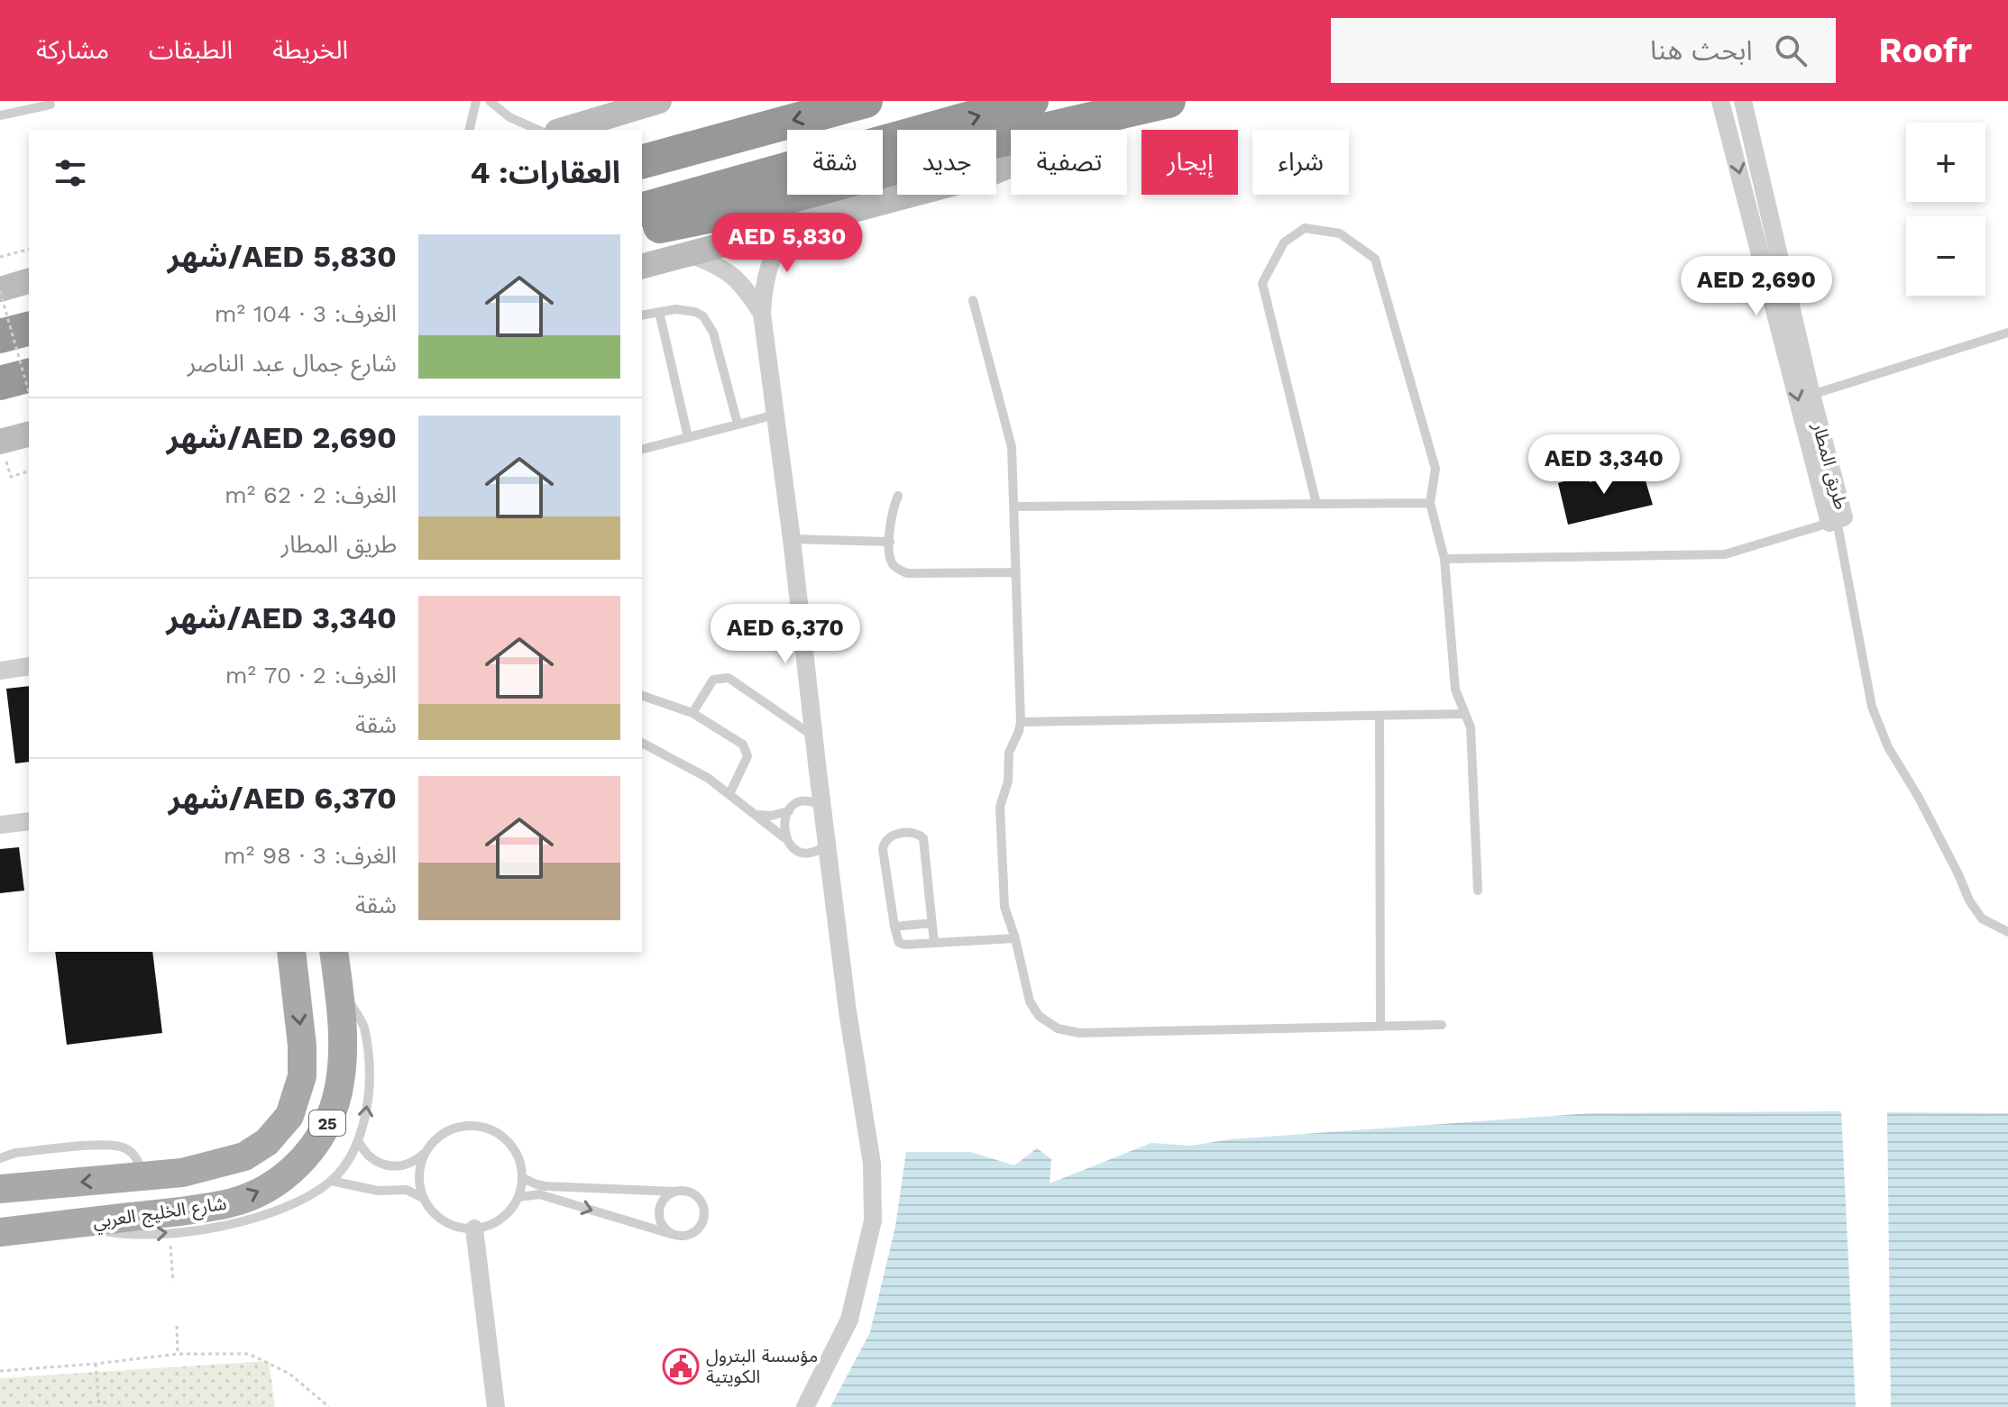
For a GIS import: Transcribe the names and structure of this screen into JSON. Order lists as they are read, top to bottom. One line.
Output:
{"streets":{"main road":["25","شارع الخليج العربي"],"street":["طريق المطار"]},"places":{"public building":["مؤسسة البترول الكويتية"]},"page":{"header":"Roofr","search":"ابحث هنا","nav":["الخريطة","الطبقات","مشاركة"],"map_buttons":["+","−"],"chip":["شراء","إيجار","تصفية","جديد","شقة"],"heading":"العقارات: 4","price":["AED 5,830","AED 2,690","AED 3,340","AED 6,370"],"list":[{"name":"AED 5,830/شهر","note":"الغرف: 3 · 104 m² · شارع جمال عبد الناصر"},{"name":"AED 2,690/شهر","note":"الغرف: 2 · 62 m² · طريق المطار"},{"name":"AED 3,340/شهر","note":"الغرف: 2 · 70 m² · شقة"},{"name":"AED 6,370/شهر","note":"الغرف: 3 · 98 m² · شقة"}]}}
